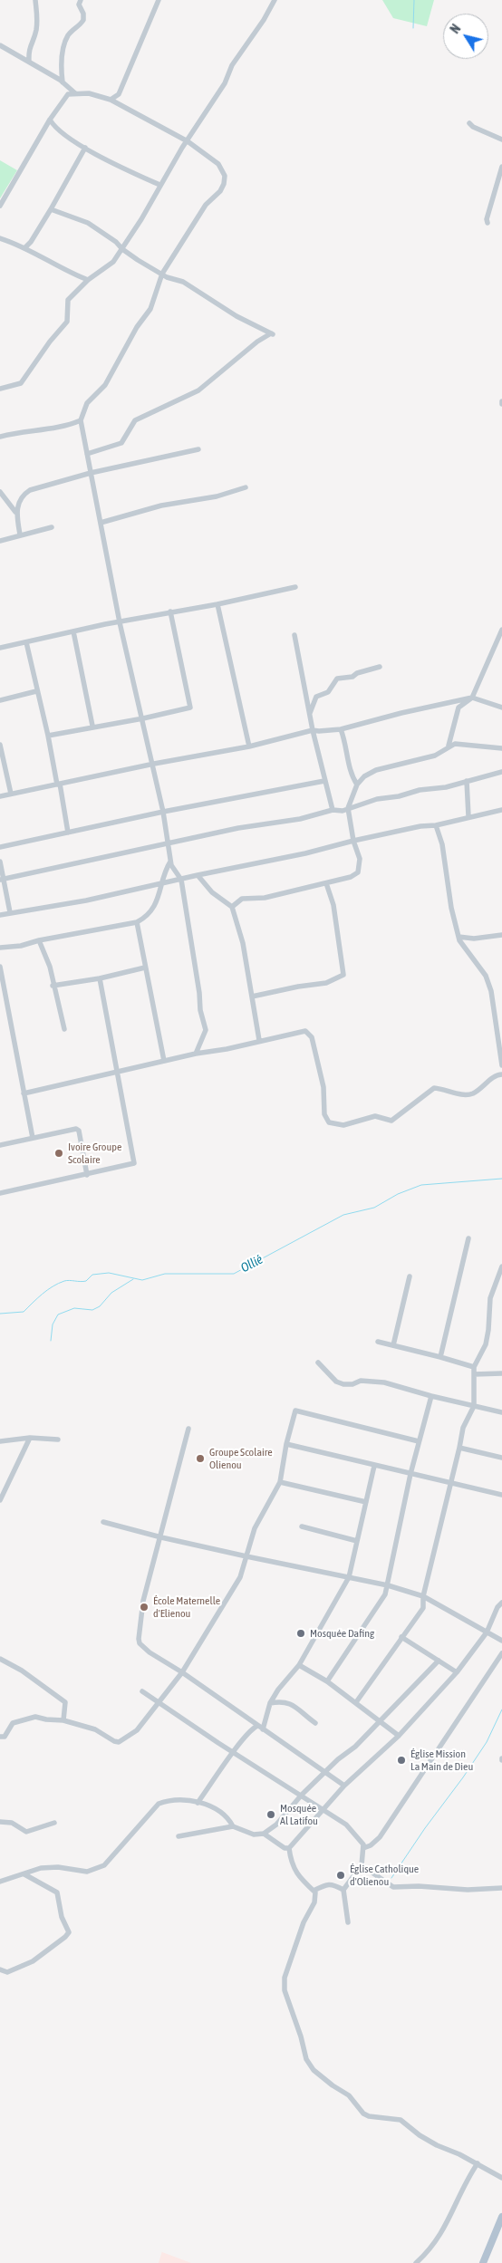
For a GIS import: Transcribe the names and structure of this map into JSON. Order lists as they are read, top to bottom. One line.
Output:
{"water":["Ollié"],"places":["Ivoire Groupe Scolaire","Groupe Scolaire Olienou","École Maternelle d'Elienou","Mosquée Dafing","Église Mission La Main de Dieu","Mosquée Al Latifou","Église Catholique d'Olienou"],"north":"top left"}
